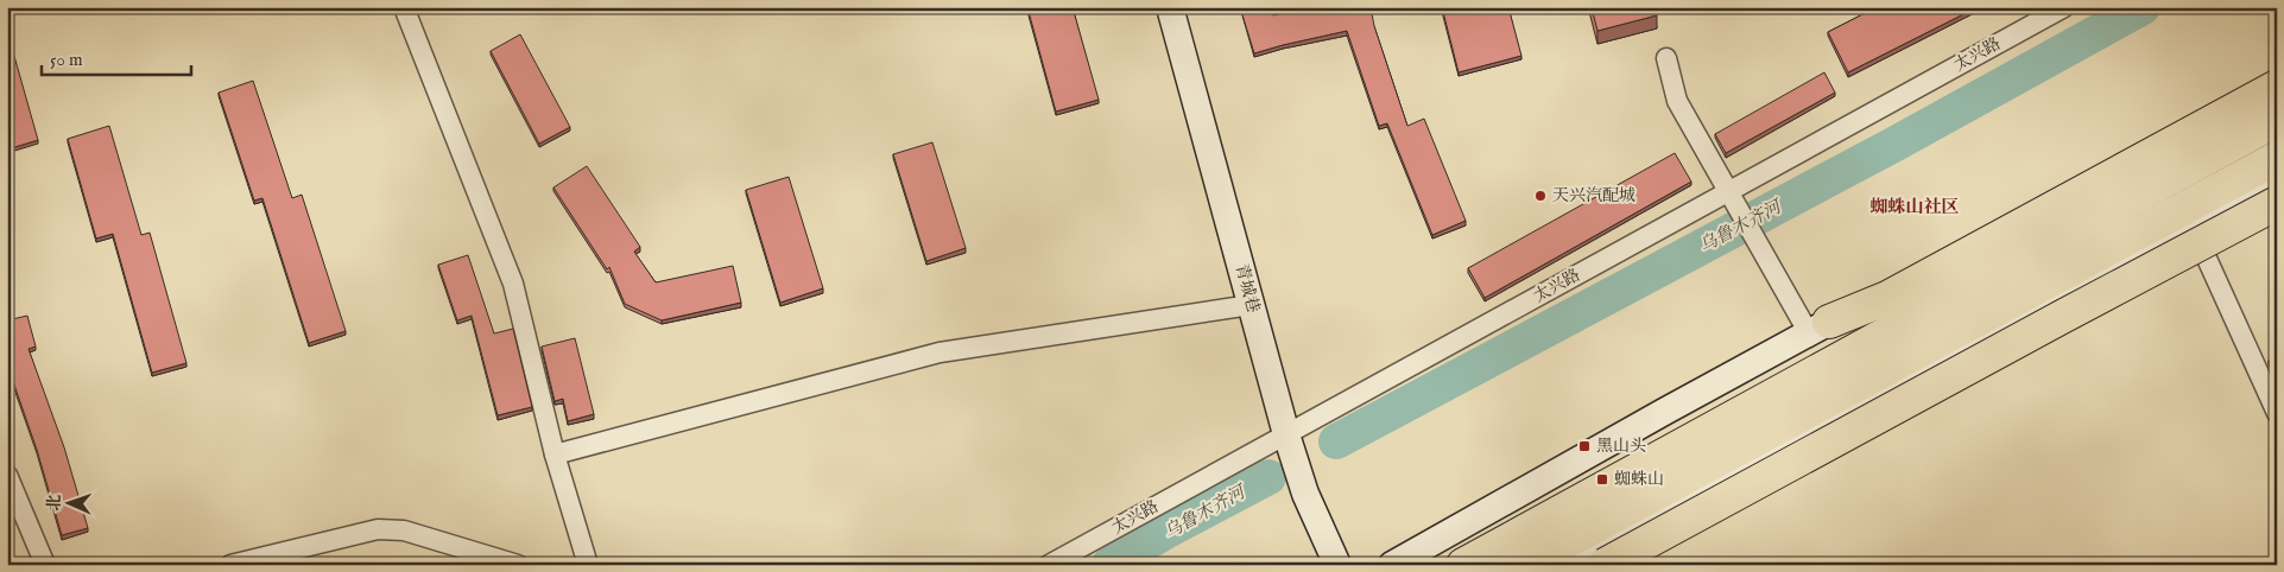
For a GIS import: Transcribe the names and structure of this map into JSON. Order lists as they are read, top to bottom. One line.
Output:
{"streets":{"main road":["青城巷"],"street":["太兴路"]},"crossings":[["太兴路","青城巷"]],"districts":["蜘蛛山社区"],"water":["乌鲁木齐河"],"places":{"other":["天兴汽配城"],"transit":["黑山头","蜘蛛山"]},"scale_bar":"50 m","north":"left"}
